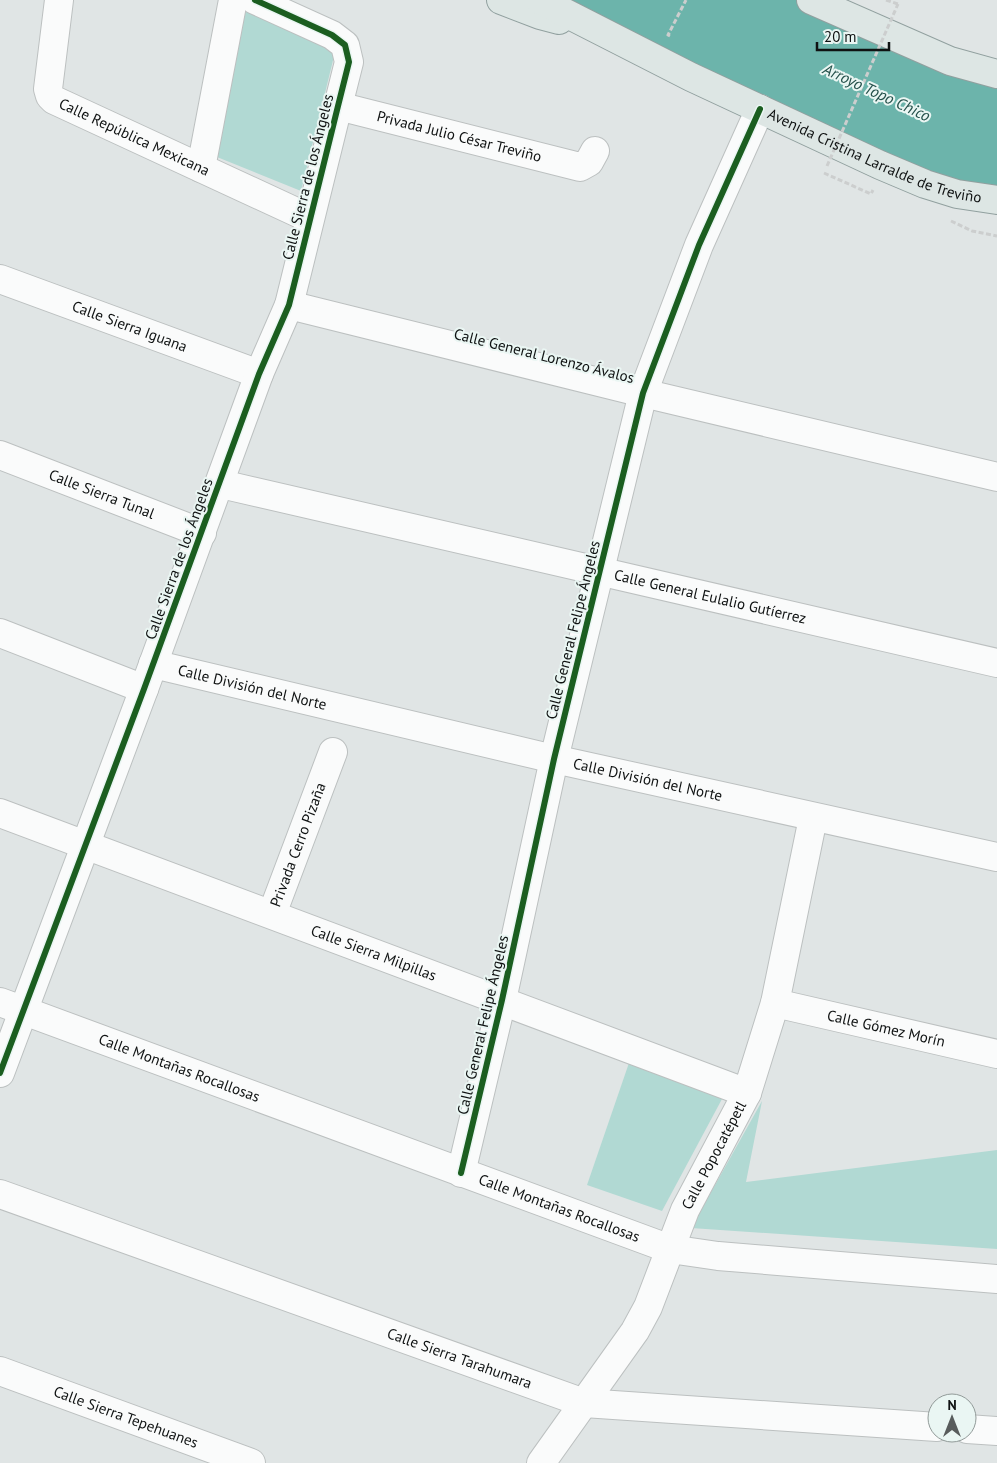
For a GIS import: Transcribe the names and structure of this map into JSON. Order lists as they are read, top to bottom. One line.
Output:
{"streets":{"main road":["Avenida Cristina Larralde de Treviño"],"street":["Privada Julio César Treviño","Calle República Mexicana","Calle Sierra de los Ángeles","Calle Sierra Iguana","Calle General Lorenzo Ávalos","Calle Sierra Tunal","Calle General Eulalio Gutíerrez","Calle General Felipe Ángeles","Calle División del Norte","Privada Cerro Pizaña","Calle Sierra Milpillas","Calle Gómez Morín","Calle Montañas Rocallosas","Calle Popocatépetl","Calle Sierra Tarahumara","Calle Sierra Tepehuanes"]},"crossings":[["Privada Julio César Treviño","Calle Sierra de los Ángeles"],["Calle República Mexicana","Calle Sierra de los Ángeles"],["Avenida Cristina Larralde de Treviño","Calle General Felipe Ángeles"],["Calle Sierra de los Ángeles","Calle Sierra Iguana"],["Calle Sierra de los Ángeles","Calle General Lorenzo Ávalos"],["Calle Sierra de los Ángeles","Calle Sierra Tunal"],["Calle Sierra de los Ángeles","Calle General Eulalio Gutíerrez"],["Calle Sierra de los Ángeles","Calle División del Norte"],["Calle Sierra de los Ángeles","Calle Sierra Milpillas"],["Calle Sierra de los Ángeles","Calle Montañas Rocallosas"],["Calle General Lorenzo Ávalos","Calle General Felipe Ángeles"],["Calle General Eulalio Gutíerrez","Calle General Felipe Ángeles"],["Calle General Felipe Ángeles","Calle División del Norte"],["Calle General Felipe Ángeles","Calle Sierra Milpillas"],["Calle General Felipe Ángeles","Calle Montañas Rocallosas"],["Calle División del Norte","Calle Popocatépetl"],["Privada Cerro Pizaña","Calle Sierra Milpillas"],["Calle Sierra Milpillas","Calle Popocatépetl"],["Calle Gómez Morín","Calle Popocatépetl"],["Calle Montañas Rocallosas","Calle Popocatépetl"],["Calle Popocatépetl","Calle Sierra Tarahumara"]],"water":["Arroyo Topo Chico"],"scale_bar":"20 m","north":"top"}
